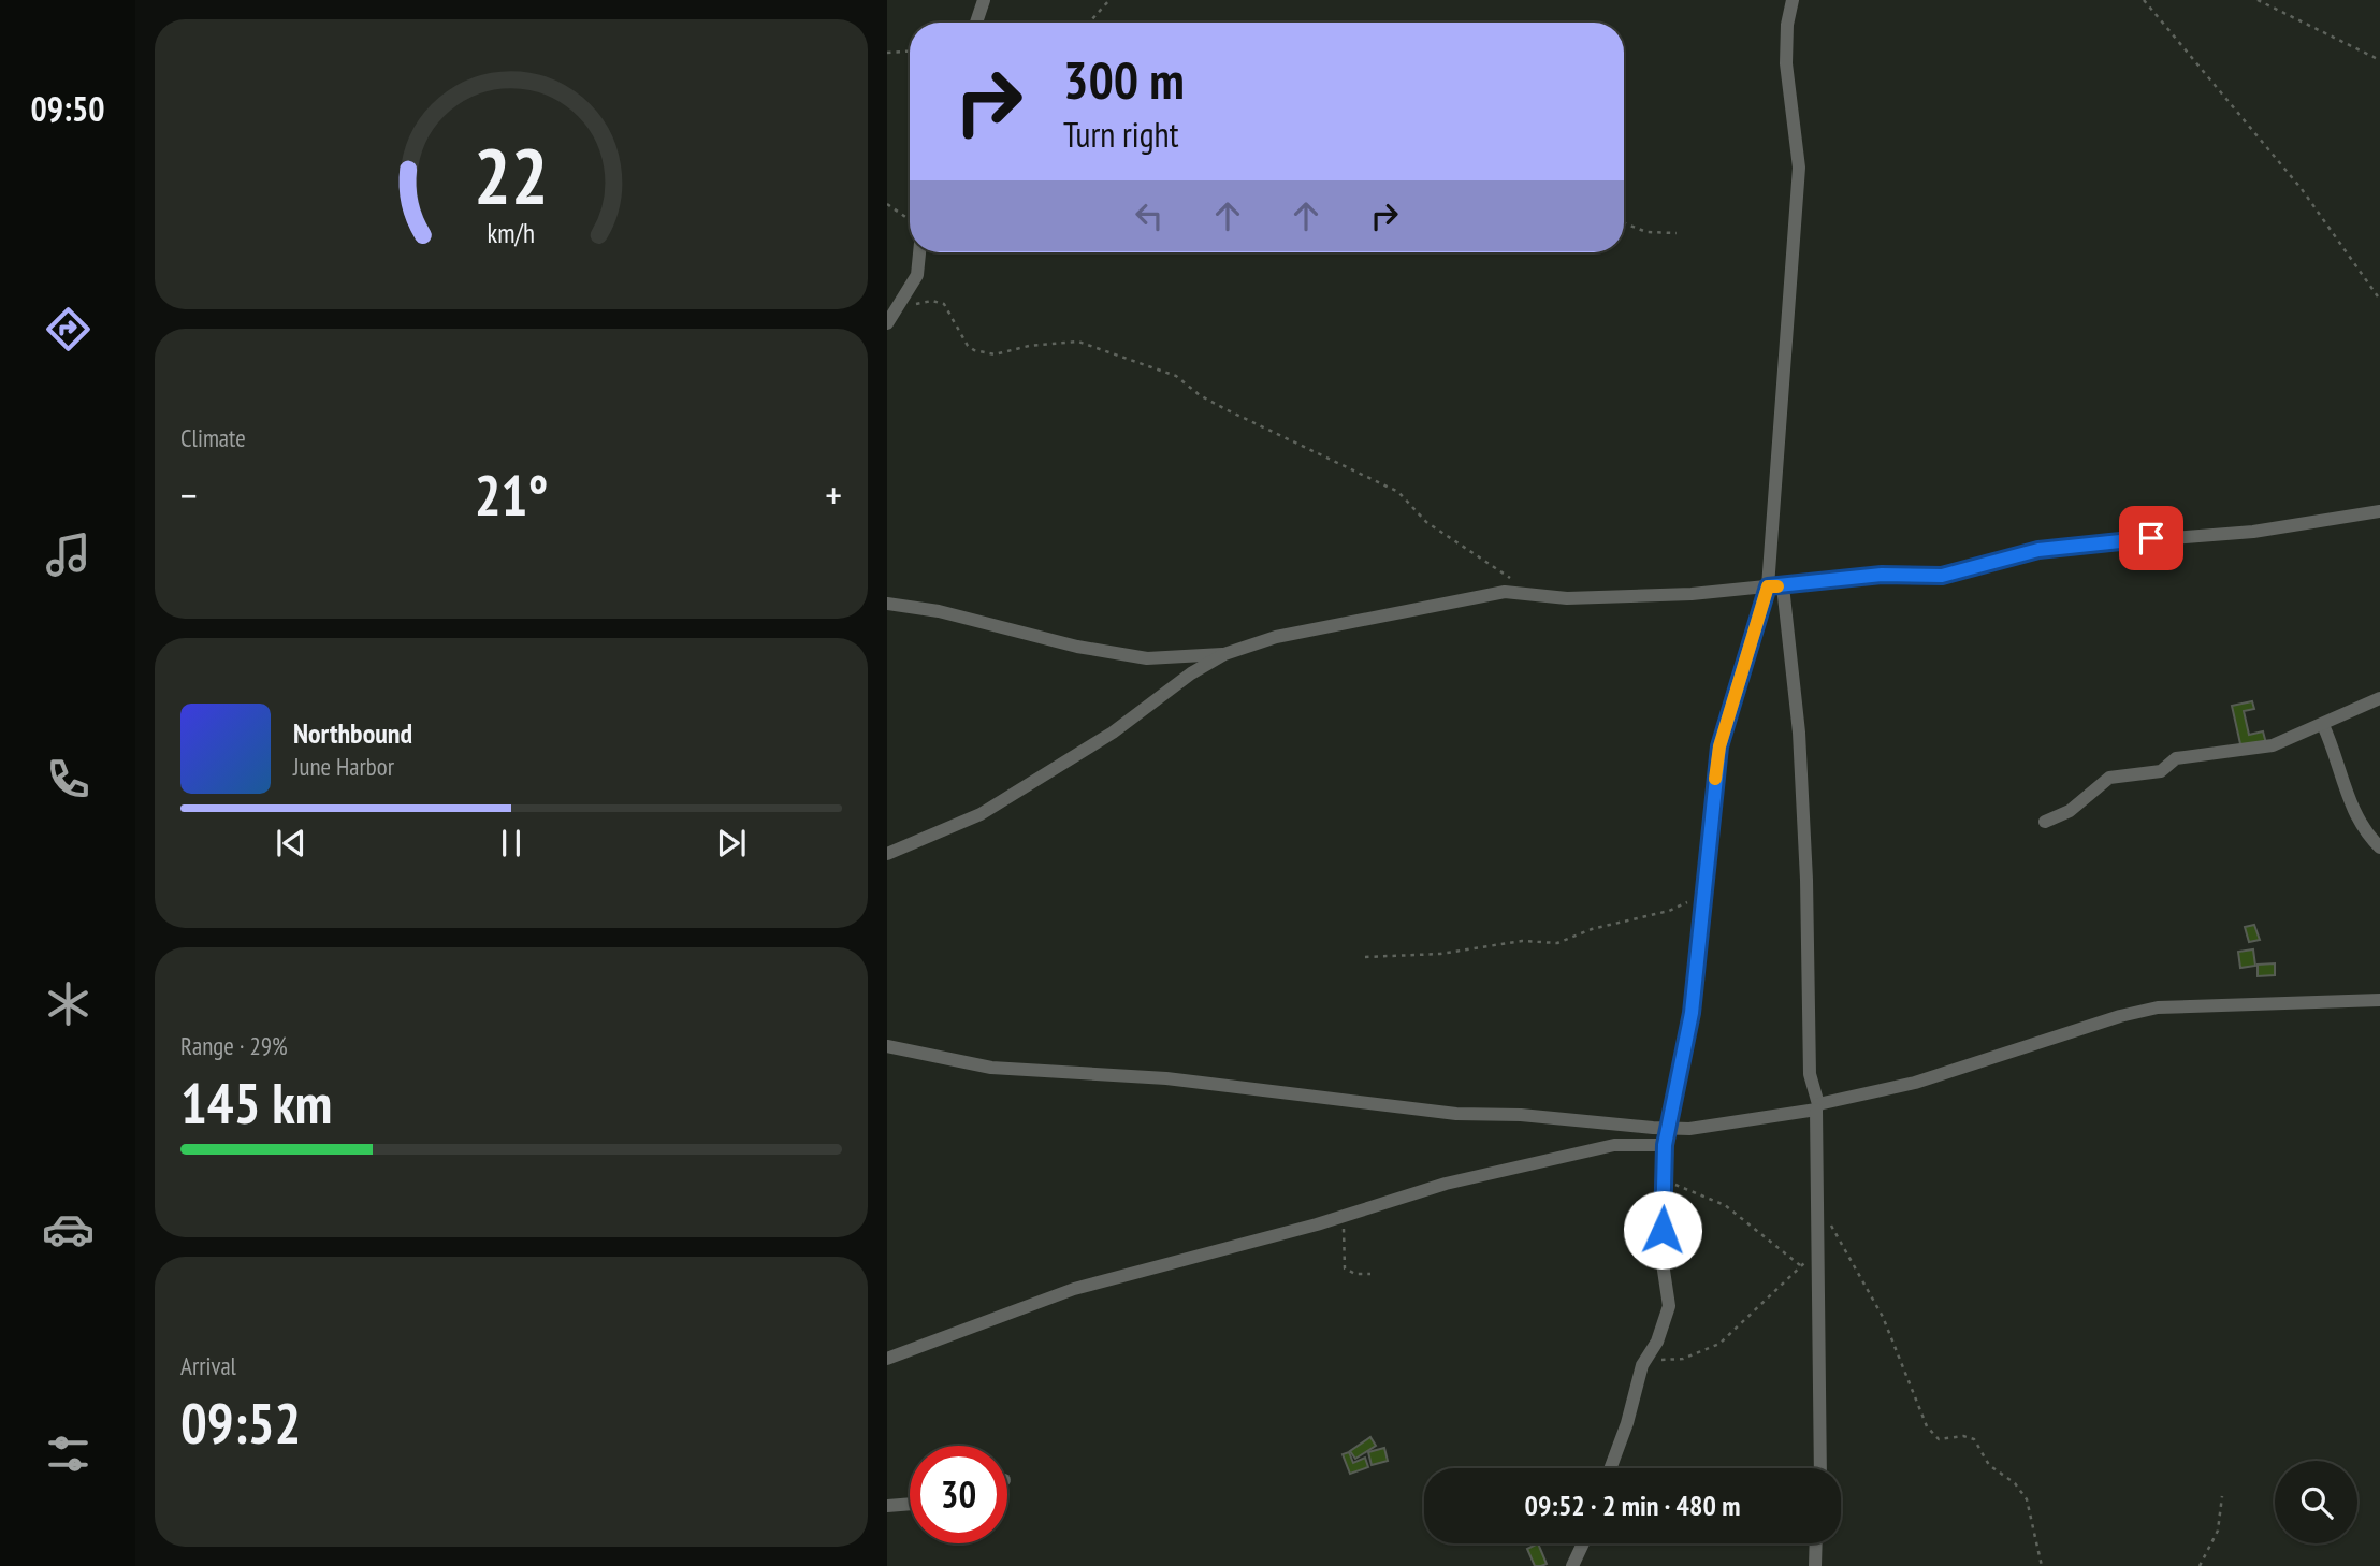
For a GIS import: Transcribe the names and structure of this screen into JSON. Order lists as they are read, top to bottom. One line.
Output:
{"page":{"tabs":"09:50","turn":["300 m","Turn right"],"tile":["Climate",["Range · 29%","145 km"],["Arrival","09:52"]],"heat":["−","21°","+"],"song":["Northbound","June Harbor"],"limit":"30","trip":"09:52 · 2 min · 480 m","gauge":["22","km/h"]}}
